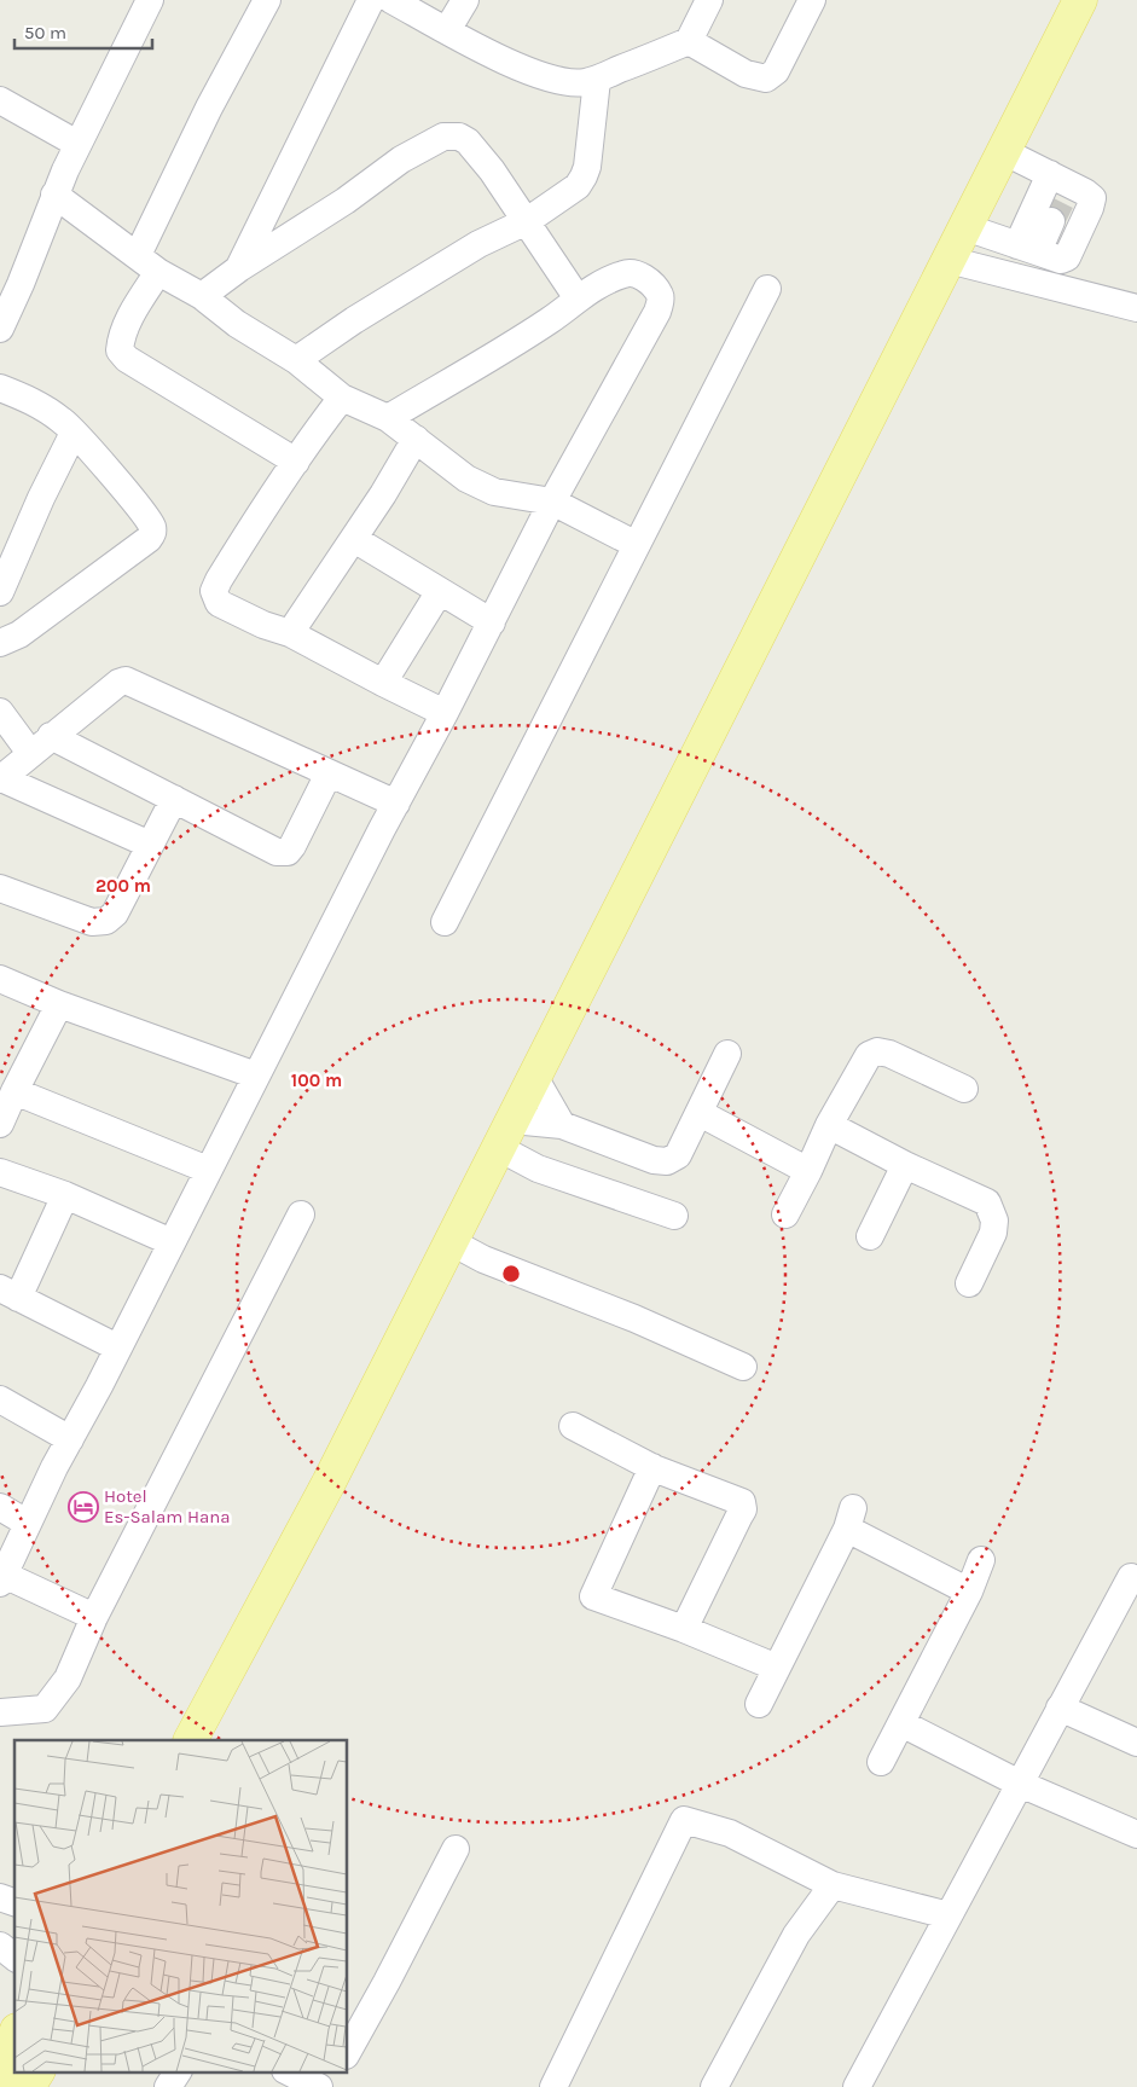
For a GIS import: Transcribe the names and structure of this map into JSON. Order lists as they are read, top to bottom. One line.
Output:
{"places":{"hotel":["Hotel Es-Salam Hana"]},"scale_bar":"50 m","rings":["200 m","100 m"]}
